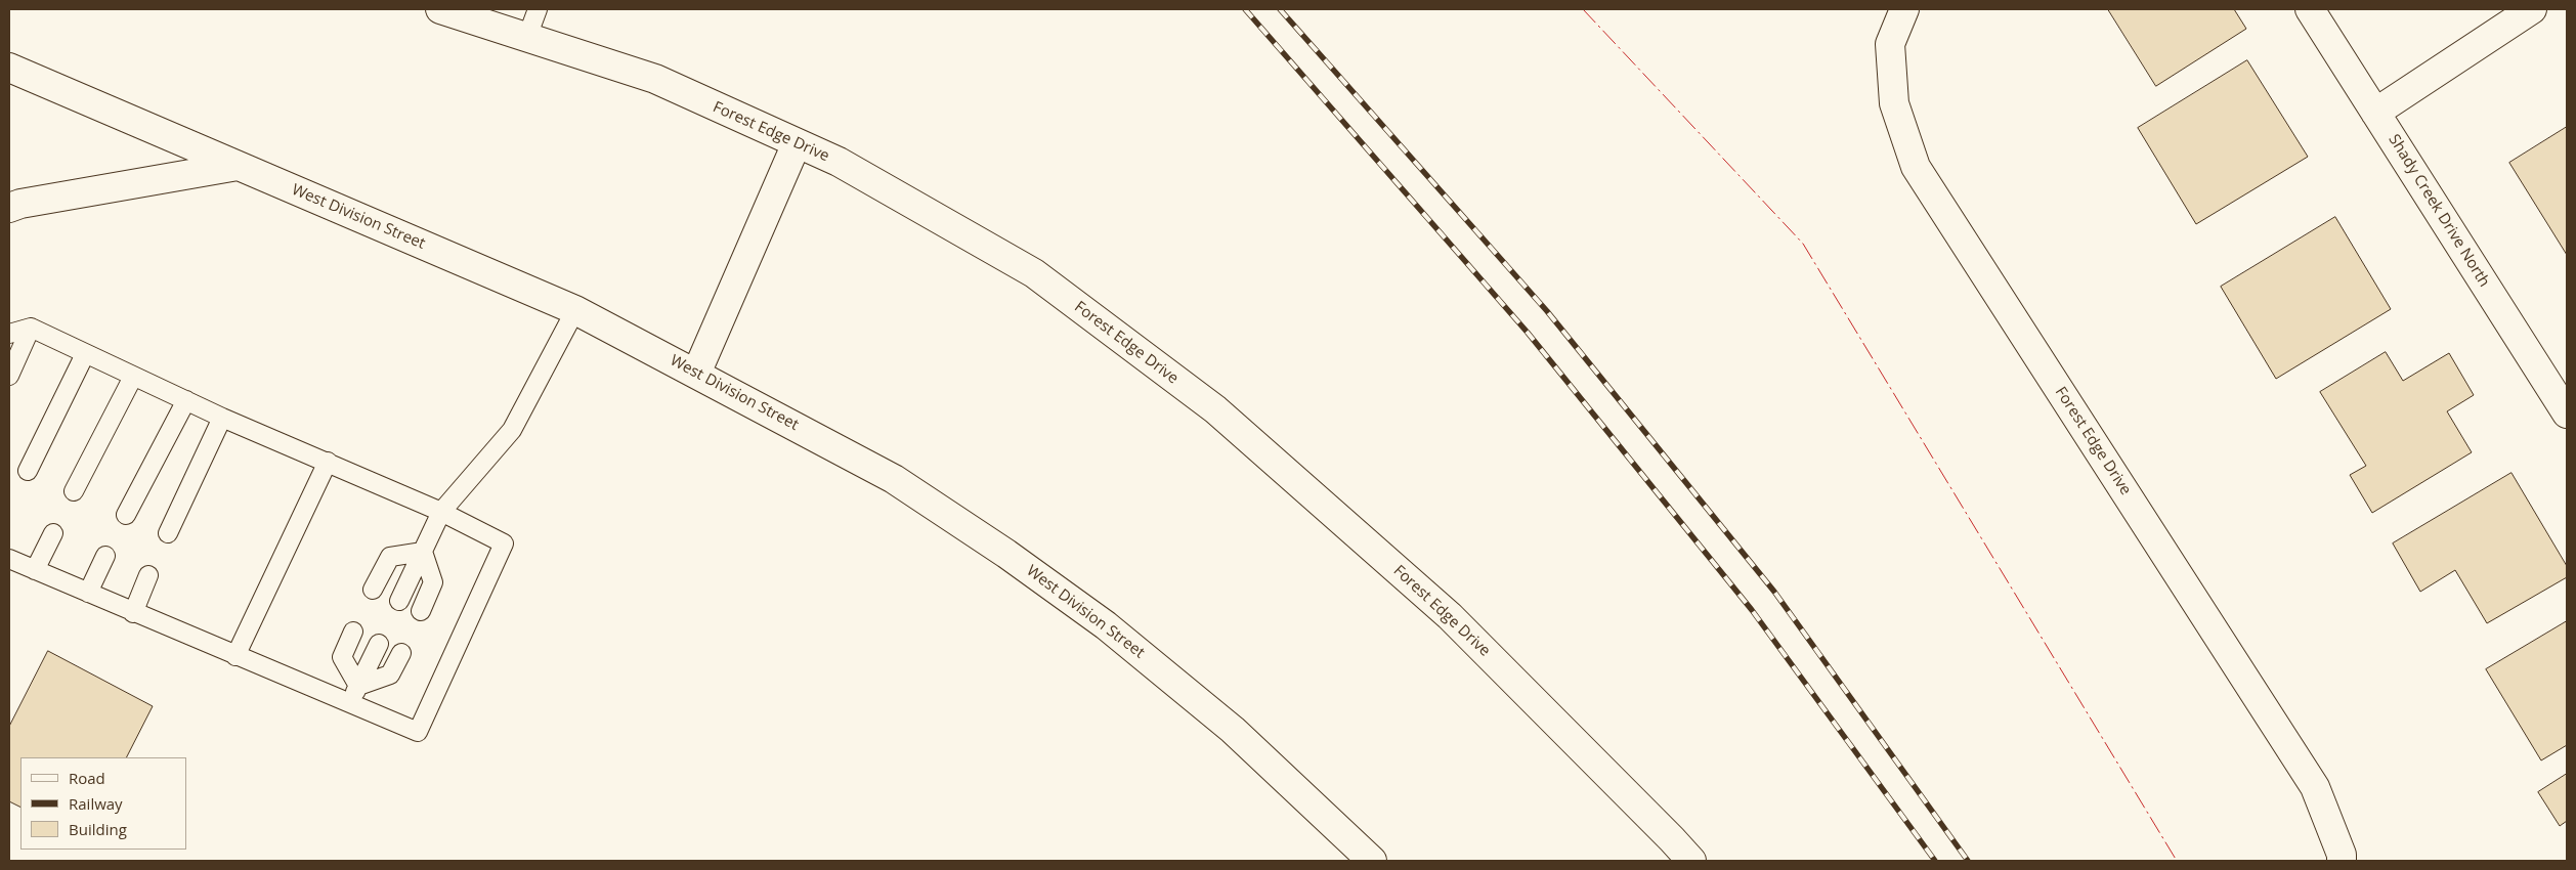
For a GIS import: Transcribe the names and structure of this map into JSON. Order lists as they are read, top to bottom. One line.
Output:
{"streets":{"street":["Forest Edge Drive","Shady Creek Drive North","West Division Street"]},"legend":["Road","Railway","Building"]}
